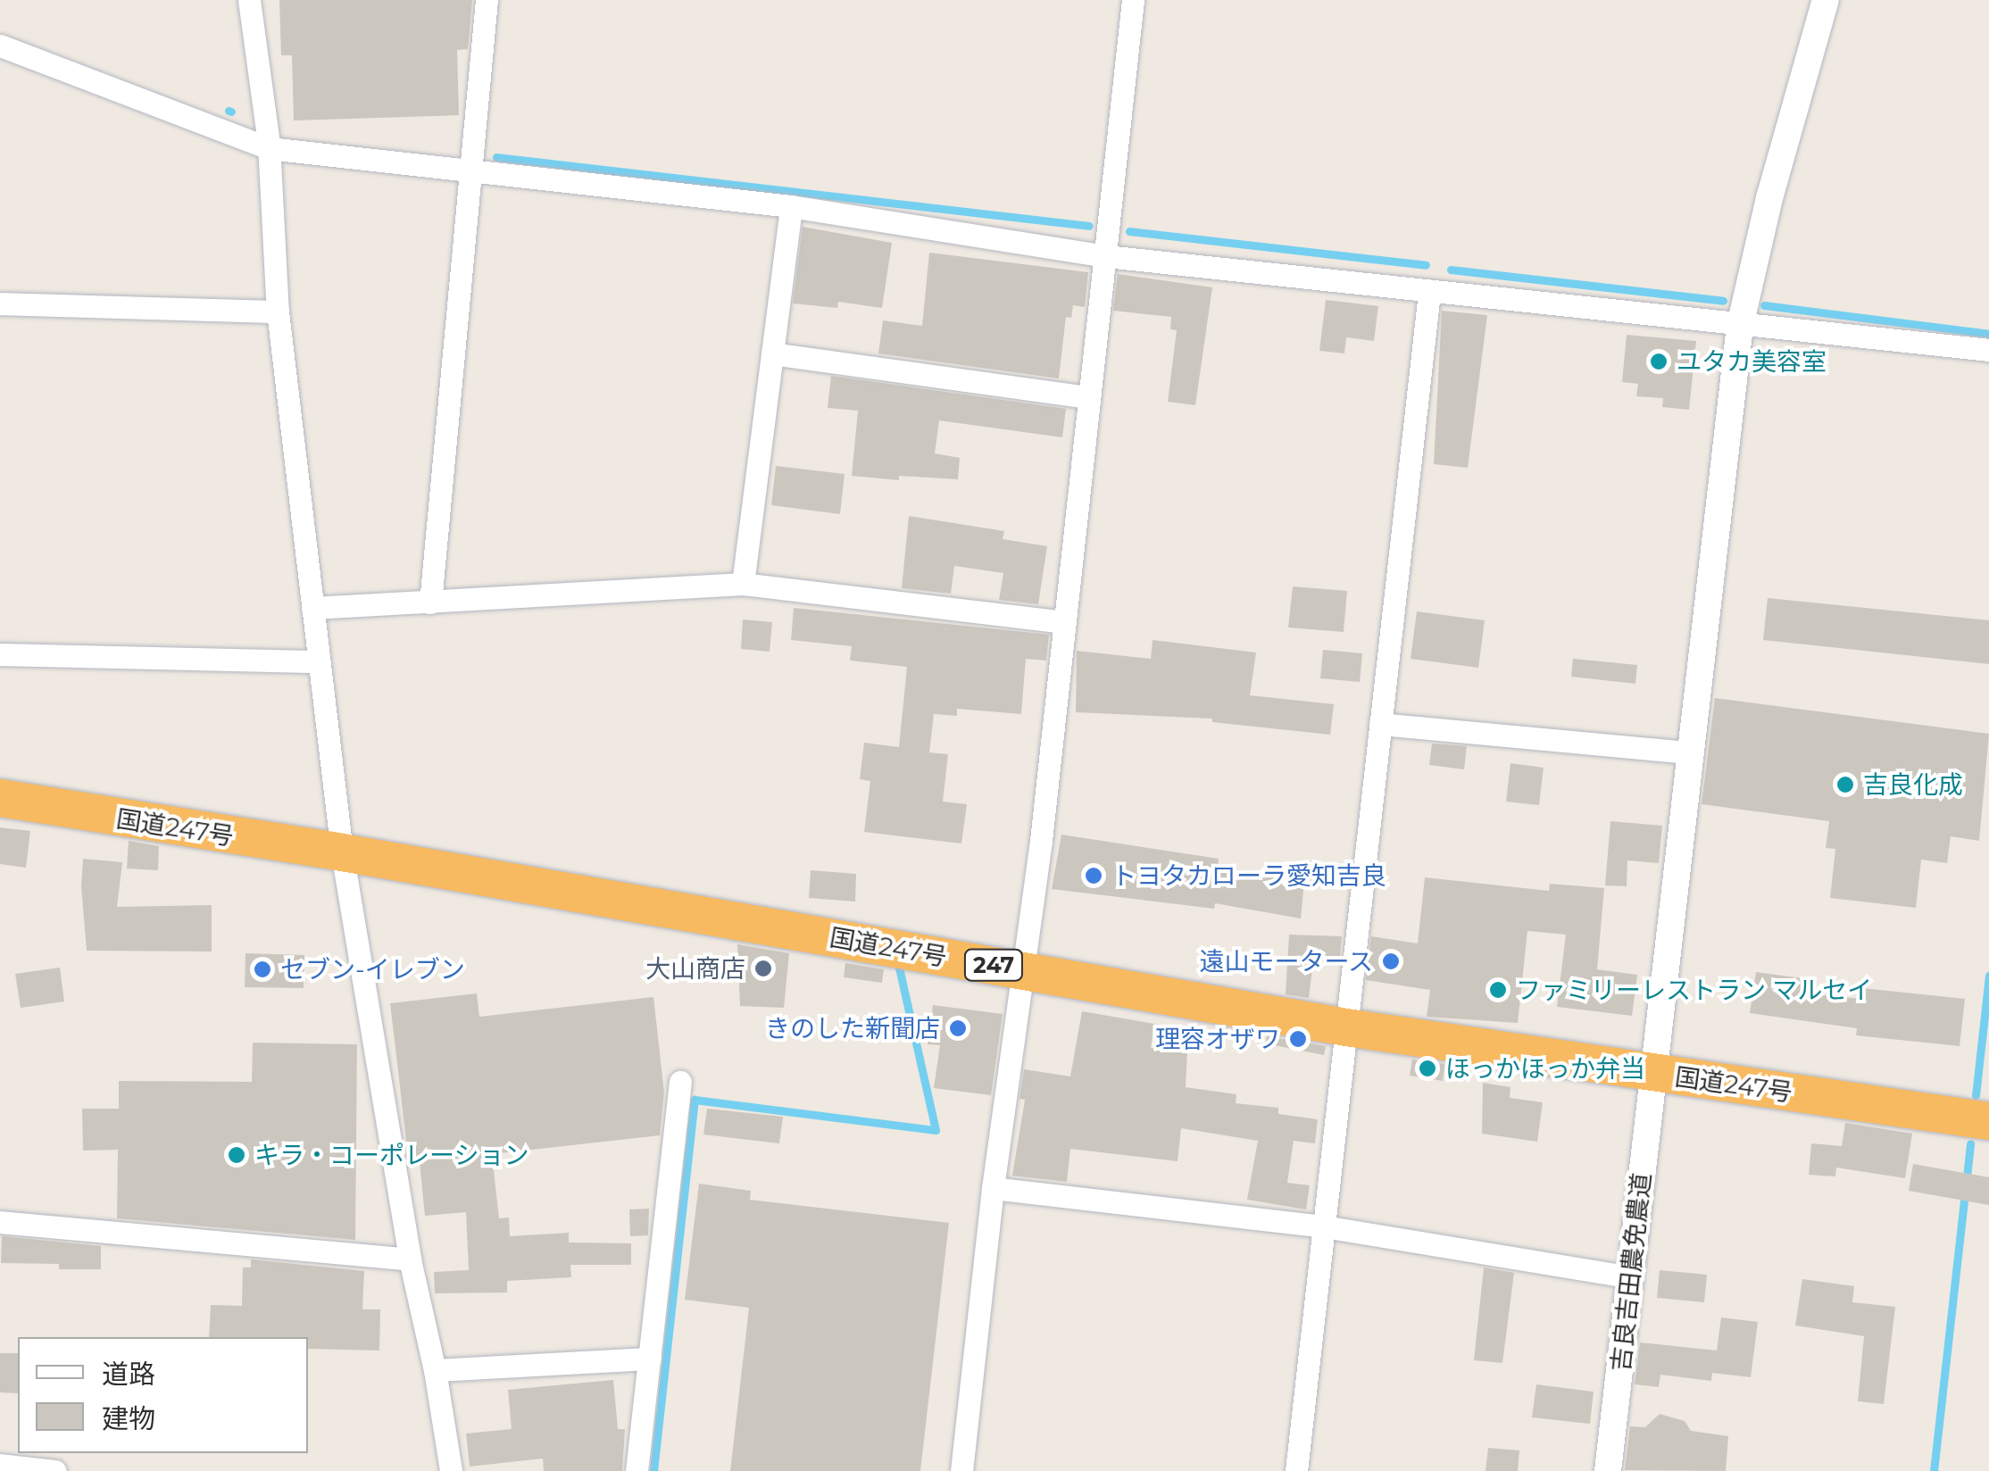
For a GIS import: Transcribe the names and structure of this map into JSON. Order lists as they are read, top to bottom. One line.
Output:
{"streets":{"highway":["国道247号","247"],"street":["吉良吉田農免農道"]},"crossings":[["国道247号","吉良吉田農免農道"]],"places":["ユタカ美容室","吉良化成","トヨタカローラ愛知吉良","遠山モータース","大山商店","セブン-イレブン","ファミリーレストラン マルセイ","きのした新聞店","理容オザワ","ほっかほっか弁当","キラ・コーポレーション"],"legend":["道路","建物"]}
